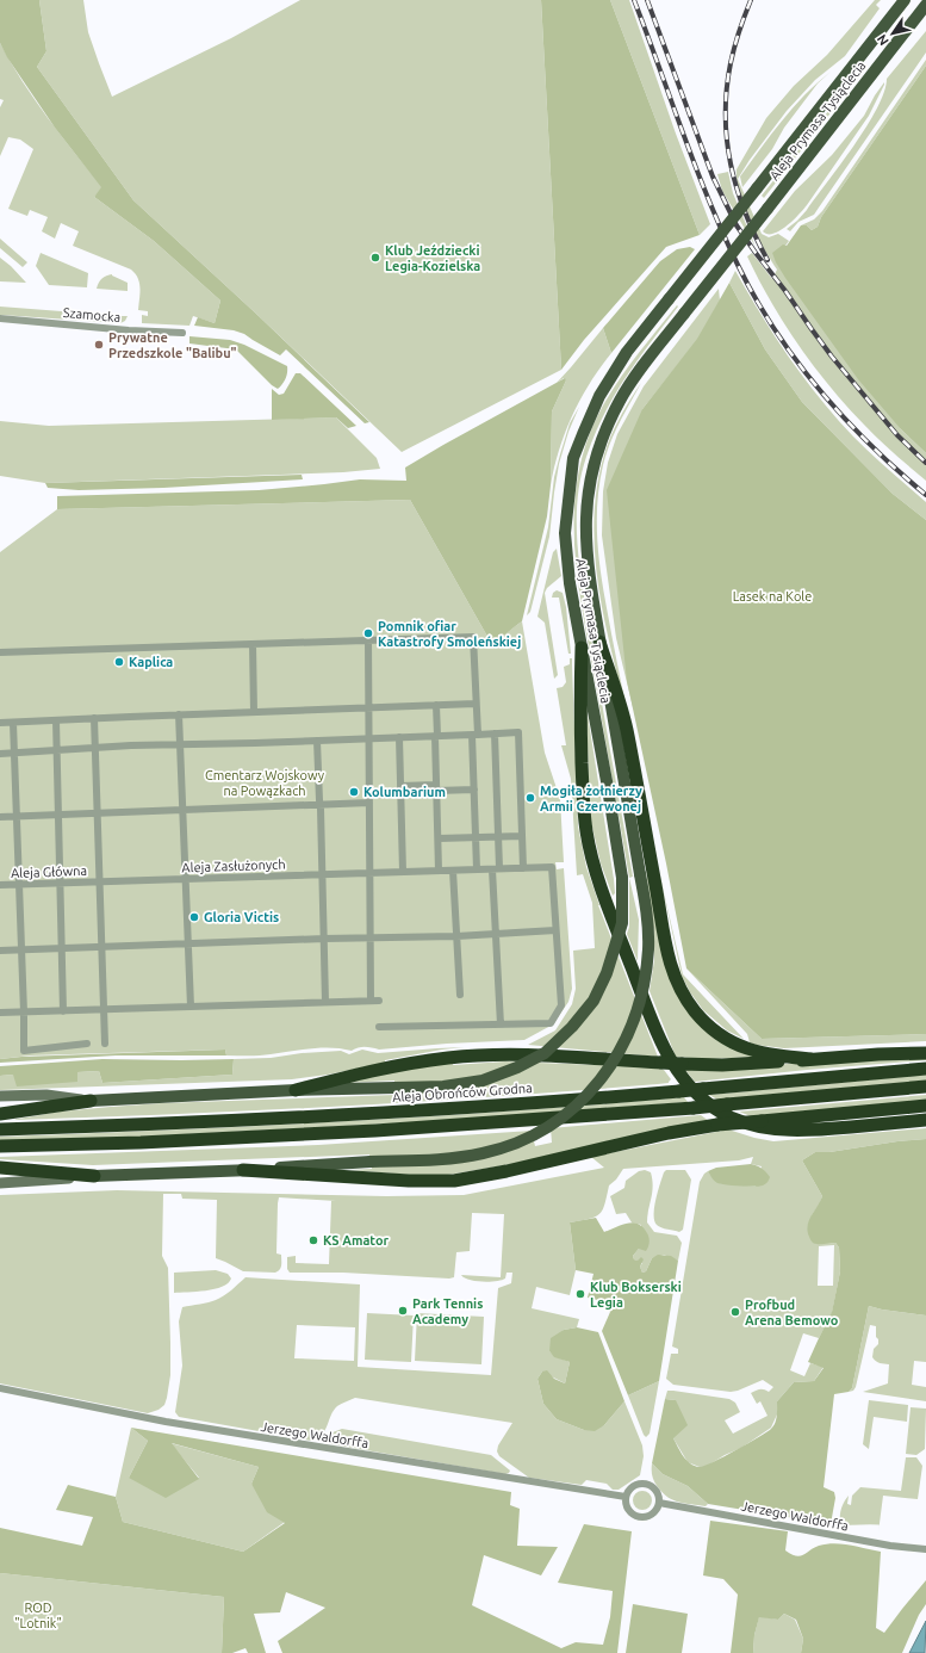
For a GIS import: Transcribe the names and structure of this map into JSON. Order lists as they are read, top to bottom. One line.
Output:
{"streets":{"highway":["Aleja Obrońców Grodna"],"main road":["Aleja Prymasa Tysiąclecia"],"street":["Szamocka","Aleja Zasłużonych","Aleja Główna","Jerzego Waldorffa"]},"crossings":[["Aleja Zasłużonych","Aleja Główna"]],"parks":["Lasek na Kole","Cmentarz Wojskowy na Powązkach","ROD \"Lotnik\""],"places":["Klub Jeździecki Legia-Kozielska","Prywatne Przedszkole \"Balibu\"","Pomnik ofiar Katastrofy Smoleńskiej","Kaplica","Kolumbarium","Mogiła żołnierzy Armii Czerwonej","Gloria Victis","KS Amator","Klub Bokserski Legia","Park Tennis Academy","Profbud Arena Bemowo"],"north":"bottom left"}
